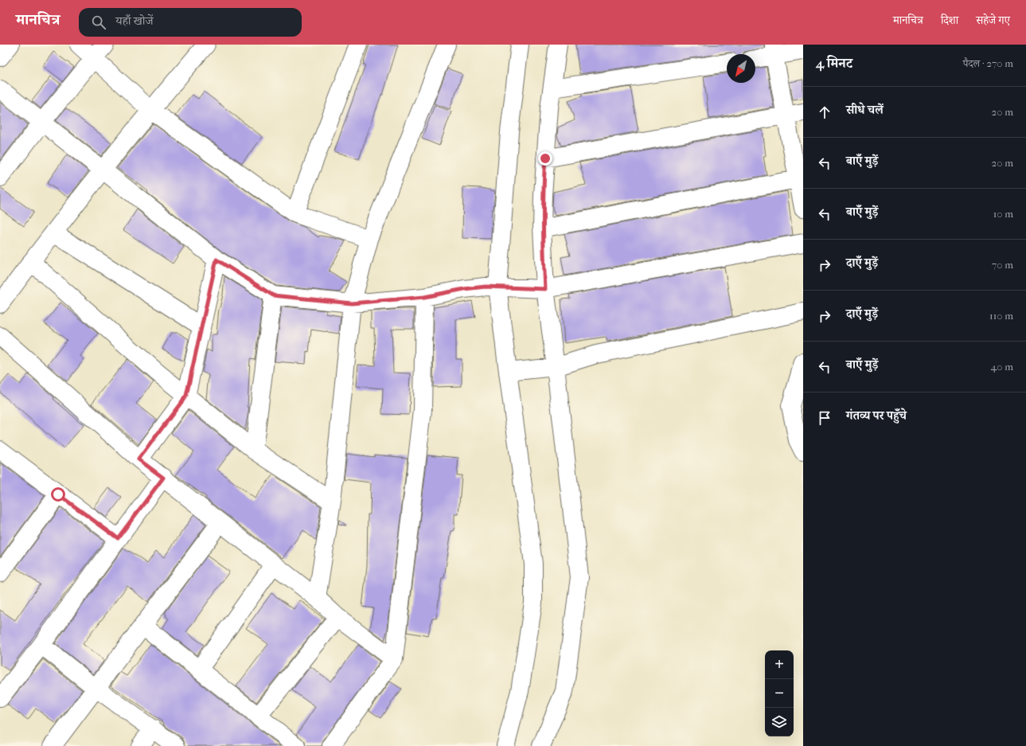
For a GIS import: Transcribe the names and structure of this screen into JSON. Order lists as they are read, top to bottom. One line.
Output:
{"north":"bottom left","page":{"header":"मानचित्र","search":"यहाँ खोजें","nav":["मानचित्र","दिशा","सहेजे गए"],"heading":["4 मिनट","पैदल · 270 m"],"list":[["सीधे चलें","20 m"],["बाएँ मुड़ें","20 m"],["बाएँ मुड़ें","10 m"],["दाएँ मुड़ें","70 m"],["दाएँ मुड़ें","110 m"],["बाएँ मुड़ें","40 m"],"गंतव्य पर पहुँचे"],"map_buttons":["+","−"]}}
